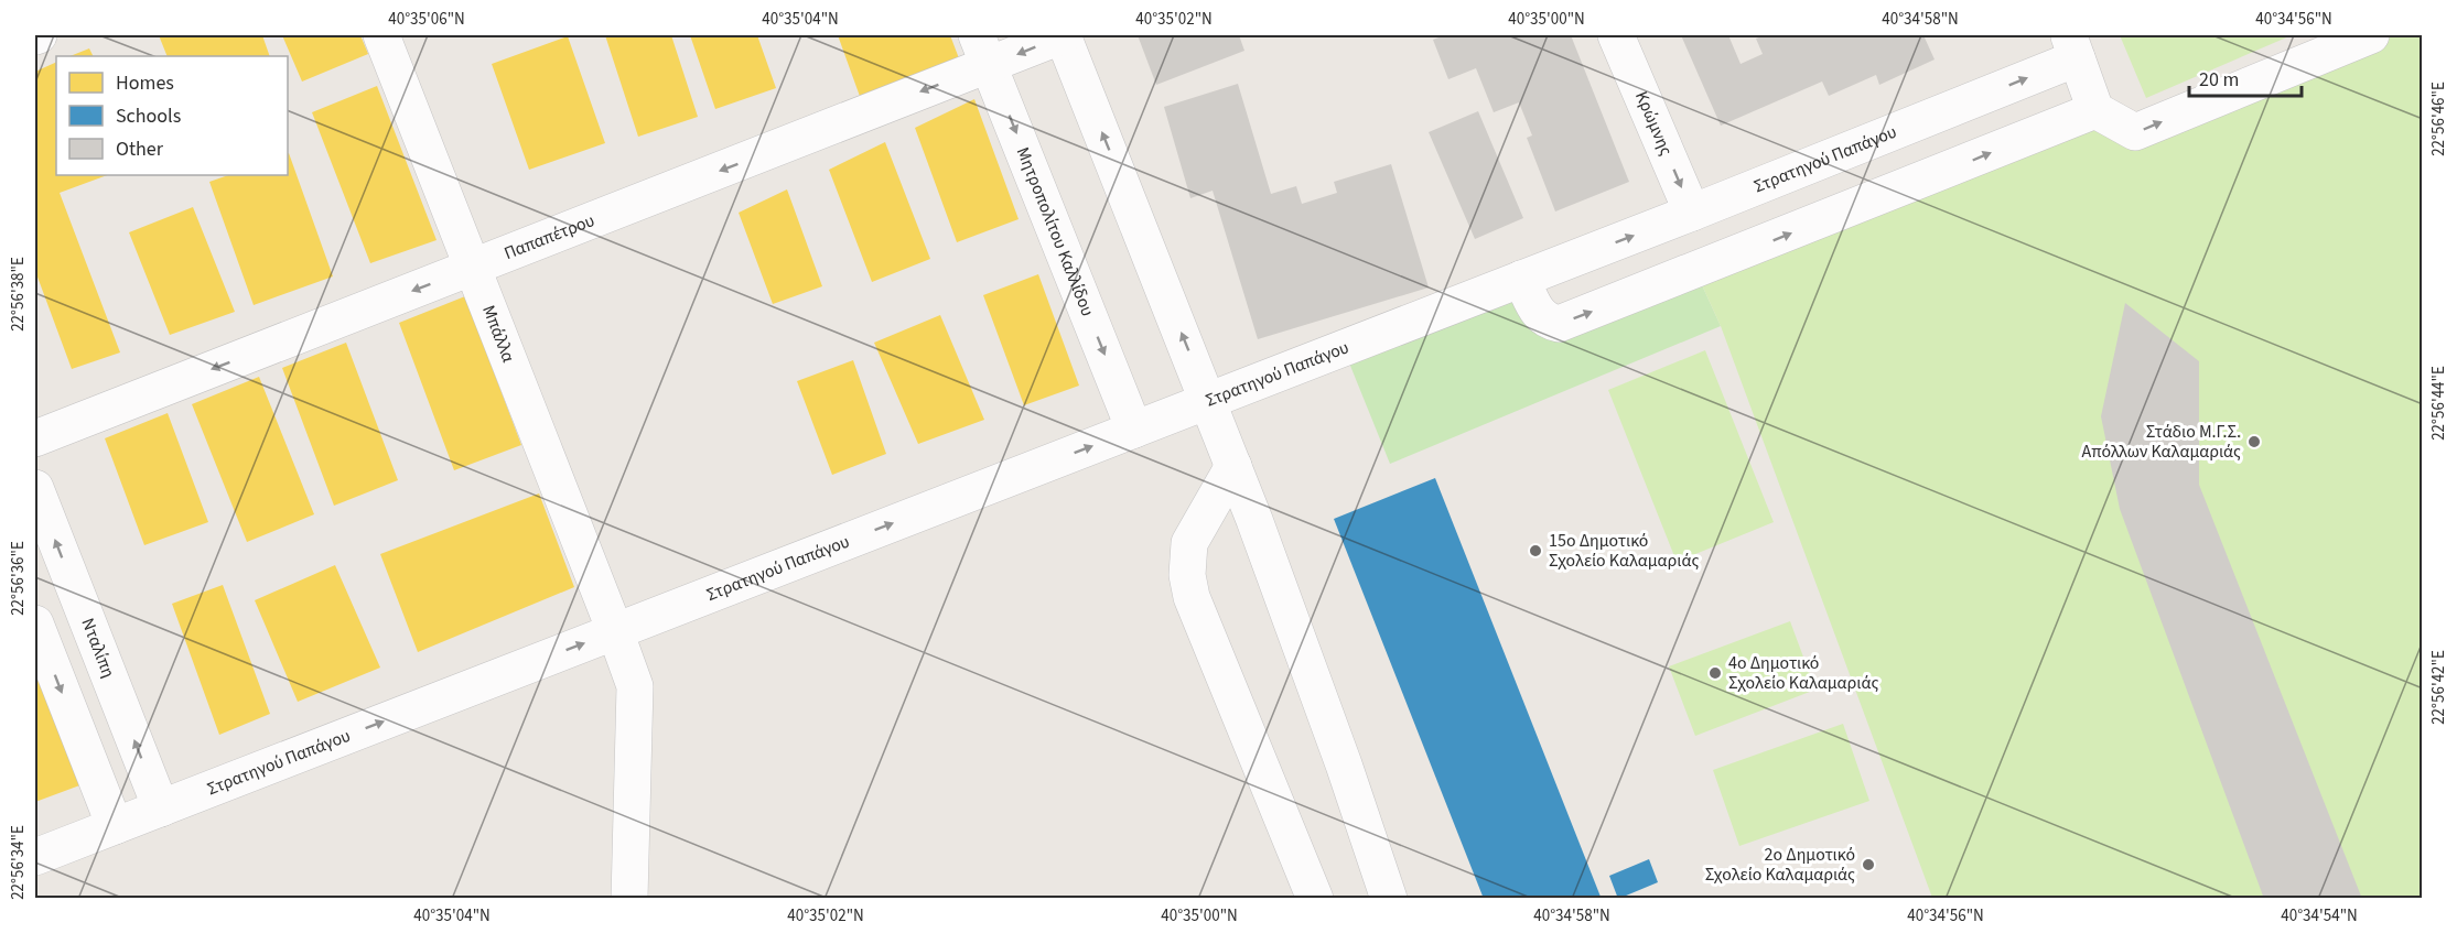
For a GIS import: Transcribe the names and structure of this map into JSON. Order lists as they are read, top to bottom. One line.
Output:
{"streets":{"street":["Κρώμνης","Στρατηγού Παπάγου","Μητροπολίτου Καλλίδου","Παπαπέτρου","Μπάλλα","Νταλίπη"]},"crossings":[["Κρώμνης","Στρατηγού Παπάγου"],["Στρατηγού Παπάγου","Μητροπολίτου Καλλίδου"],["Στρατηγού Παπάγου","Μπάλλα"],["Στρατηγού Παπάγου","Νταλίπη"],["Μητροπολίτου Καλλίδου","Παπαπέτρου"],["Παπαπέτρου","Μπάλλα"]],"one_way":["Κρώμνης","Παπαπέτρου"],"places":["Στάδιο Μ.Γ.Σ. Απόλλων Καλαμαριάς","15ο Δημοτικό Σχολείο Καλαμαριάς","4ο Δημοτικό Σχολείο Καλαμαριάς","2ο Δημοτικό Σχολείο Καλαμαριάς"],"legend":["Homes","Schools","Other"],"scale_bar":"20 m","coordinates":["40°35'06\"N","40°35'04\"N","40°35'02\"N","40°35'00\"N","40°34'58\"N","40°34'56\"N","22°56'46\"E","22°56'38\"E","22°56'44\"E","22°56'36\"E","22°56'42\"E","22°56'34\"E","40°34'54\"N"]}
